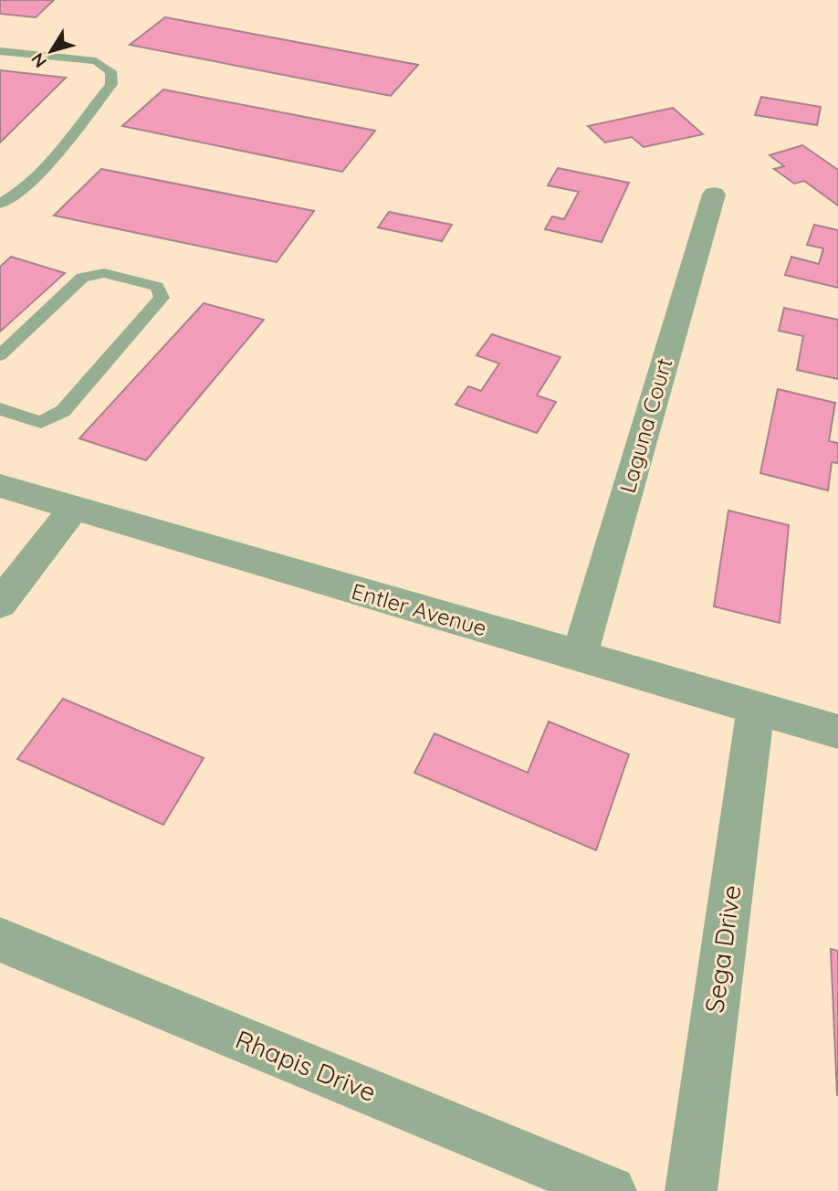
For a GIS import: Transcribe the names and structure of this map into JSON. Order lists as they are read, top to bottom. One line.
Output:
{"streets":{"street":["Laguna Court","Entler Avenue","Sega Drive","Rhapis Drive"]},"crossings":[["Laguna Court","Entler Avenue"],["Entler Avenue","Sega Drive"]],"north":"bottom left"}
